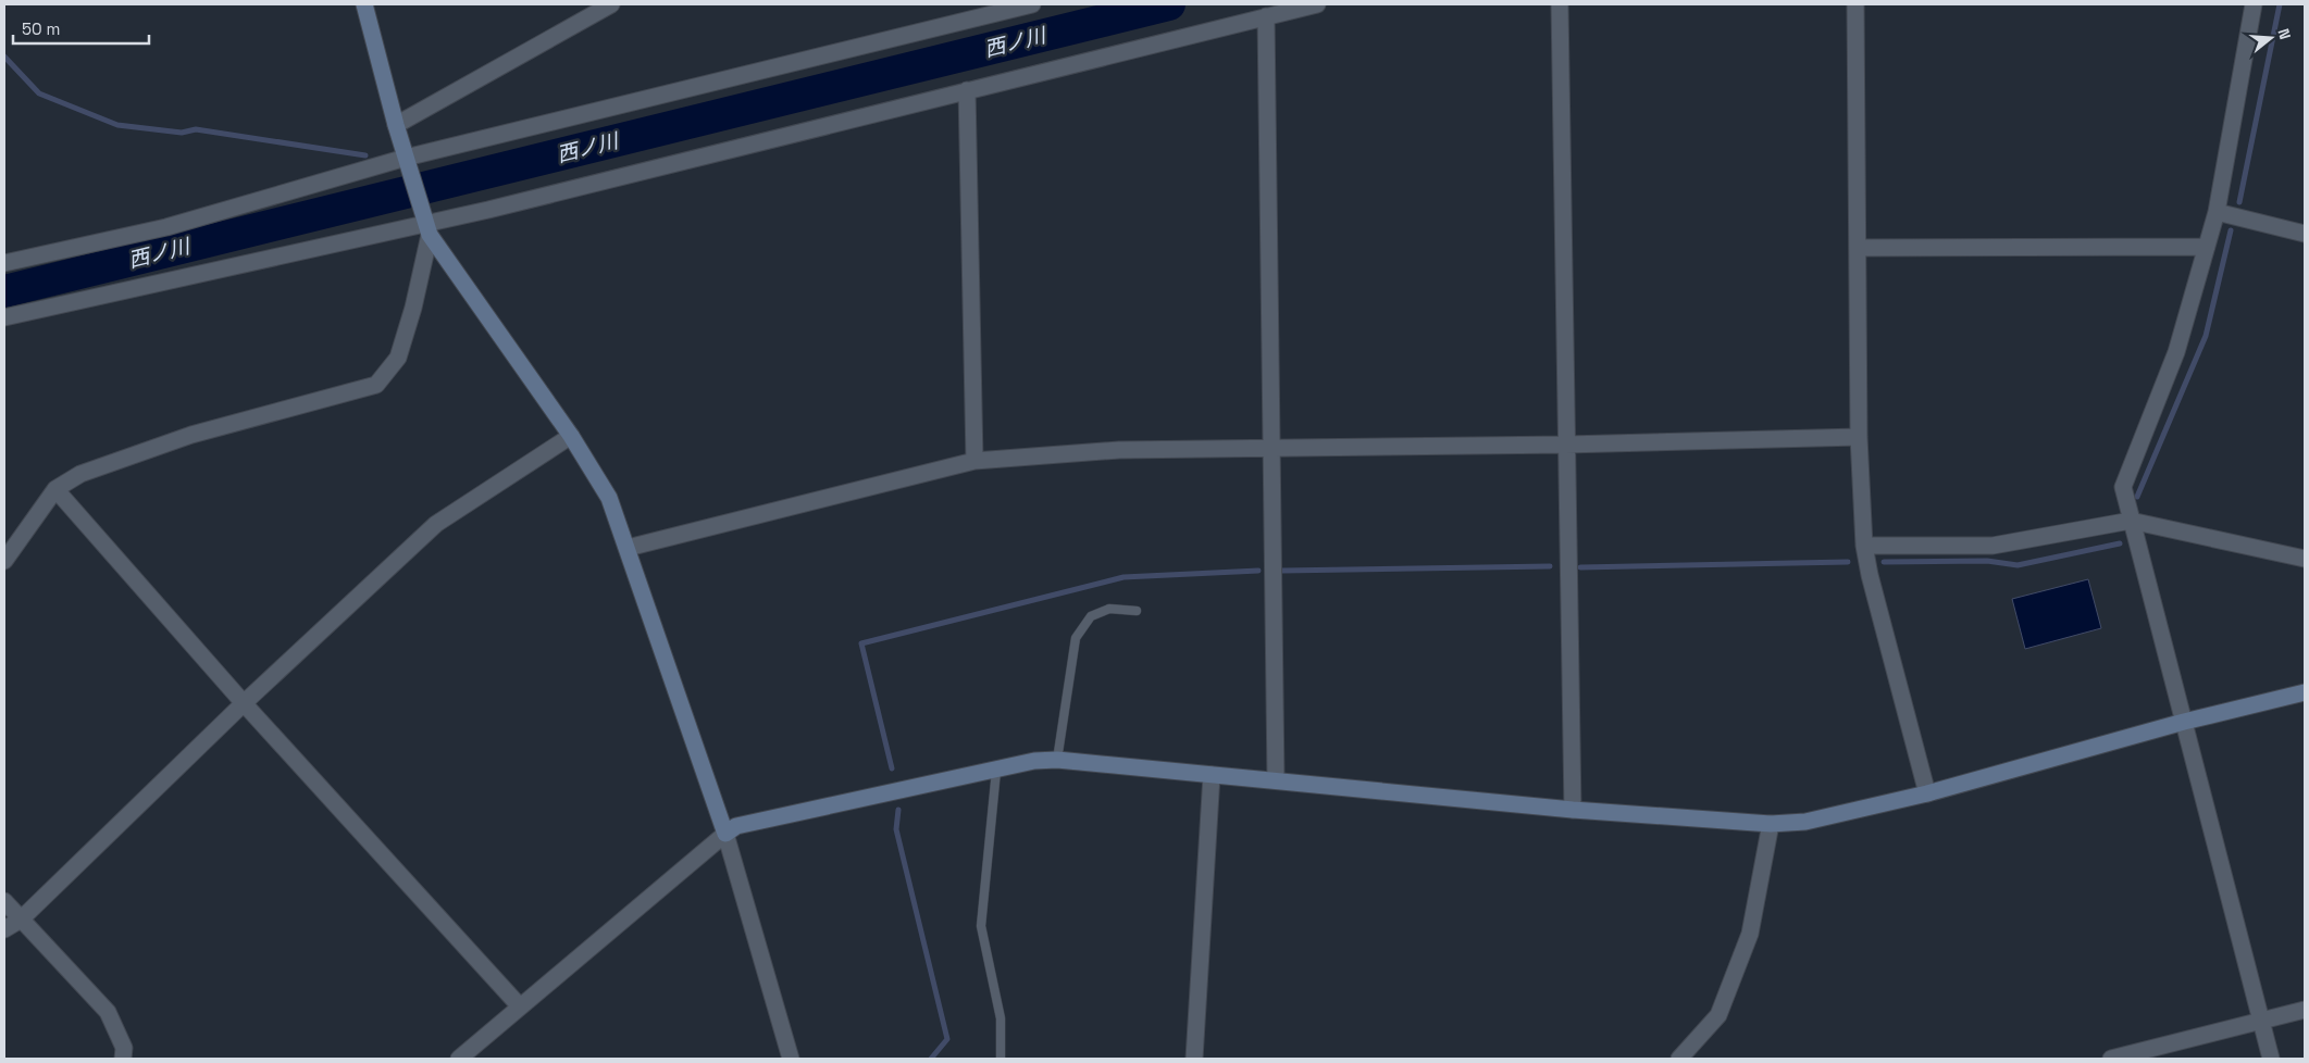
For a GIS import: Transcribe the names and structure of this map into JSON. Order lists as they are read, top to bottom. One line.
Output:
{"water":["西ノ川"],"scale_bar":"50 m","north":"right"}
